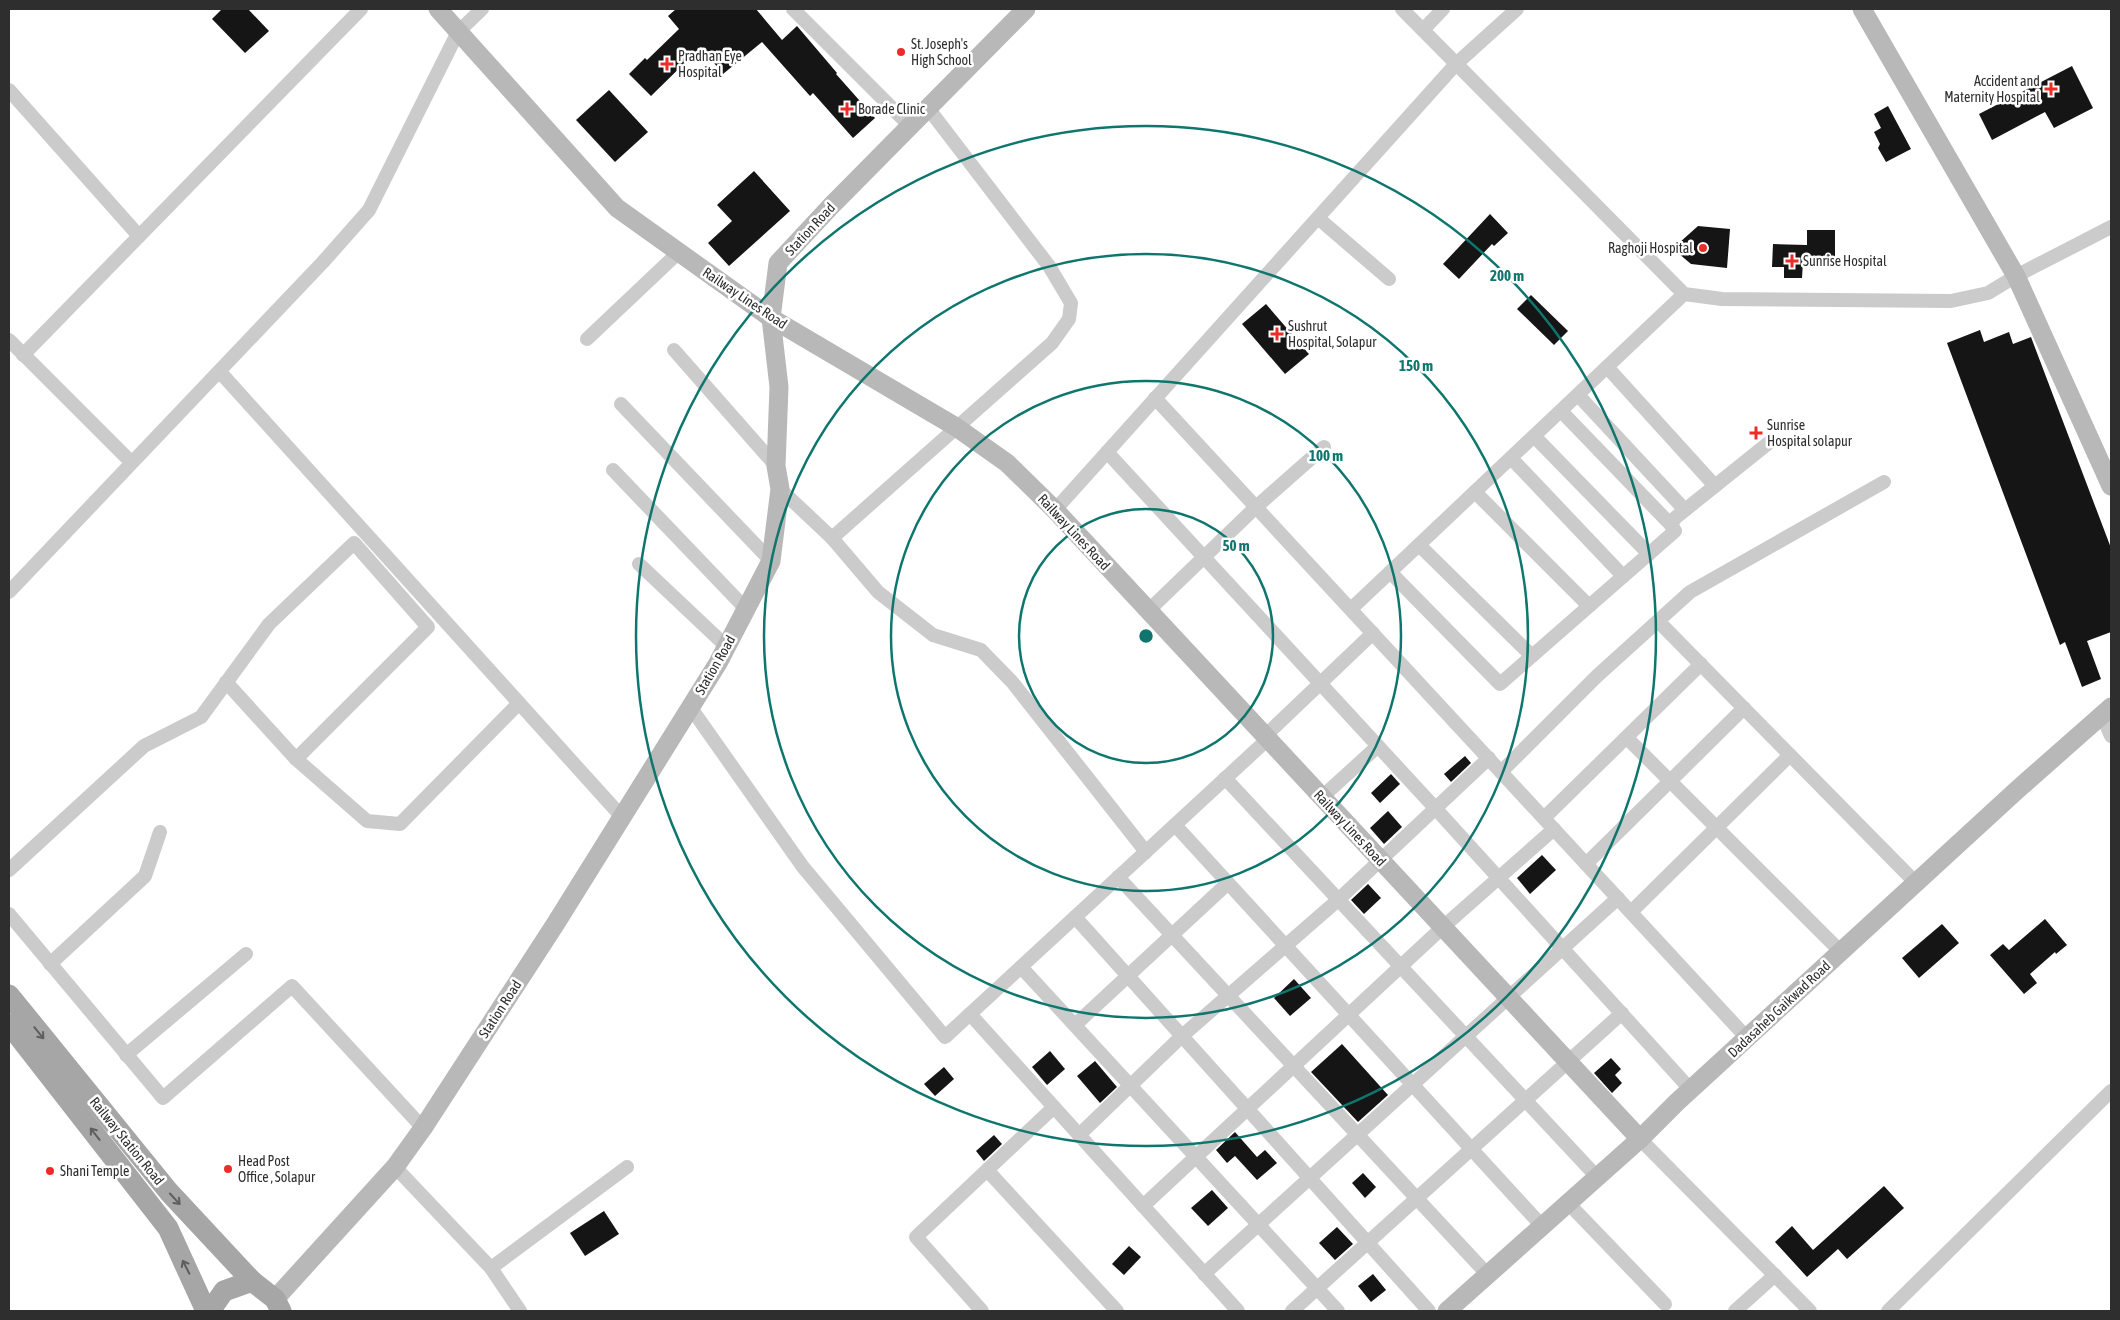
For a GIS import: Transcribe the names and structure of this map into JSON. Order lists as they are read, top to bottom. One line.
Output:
{"streets":{"main road":["Railway Station Road"],"street":["Station Road","Railway Lines Road","Dadasaheb Gaikwad Road"]},"crossings":[["Station Road","Railway Lines Road"],["Station Road","Railway Station Road"],["Railway Lines Road","Dadasaheb Gaikwad Road"]],"places":{"other":["St. Joseph's High School","Raghoji Hospital","Head Post Office , Solapur","Shani Temple"],"health":["Pradhan Eye Hospital","Accident and Maternity Hospital","Borade Clinic","Sunrise Hospital","Sushrut Hospital, Solapur","Sunrise Hospital solapur"]},"rings":["200 m","150 m","100 m","50 m"]}
